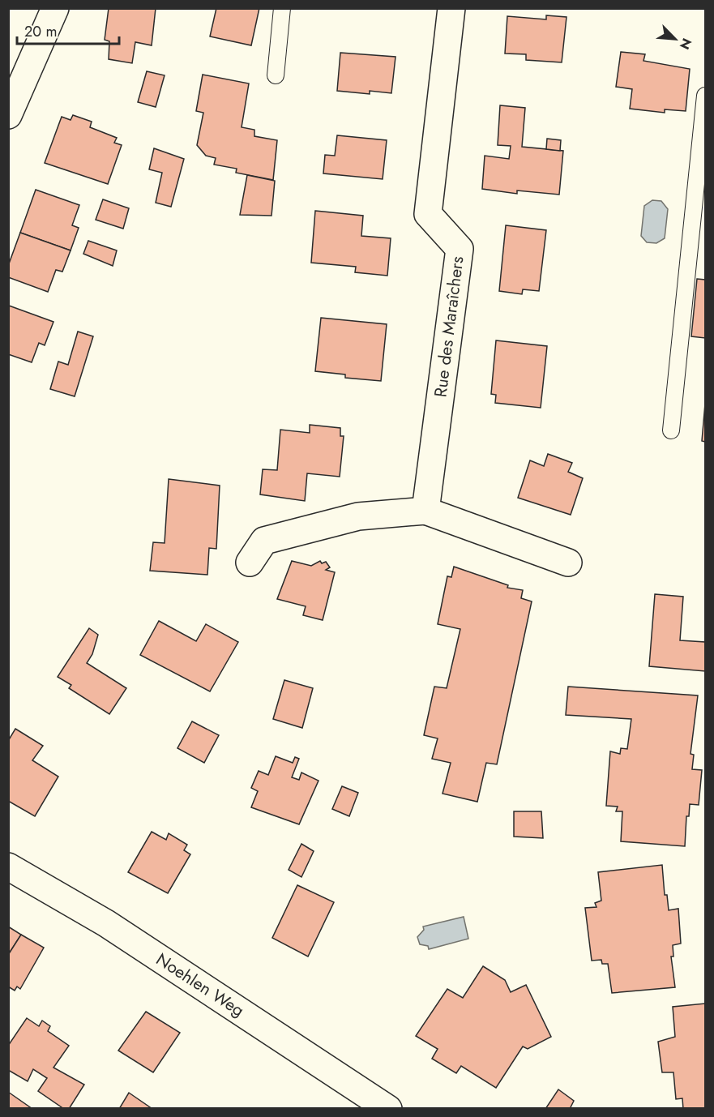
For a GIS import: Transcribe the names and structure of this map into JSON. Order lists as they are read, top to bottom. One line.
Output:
{"streets":{"street":["Rue des Maraîchers","Noehlen Weg"]},"scale_bar":"20 m","north":"bottom right"}
